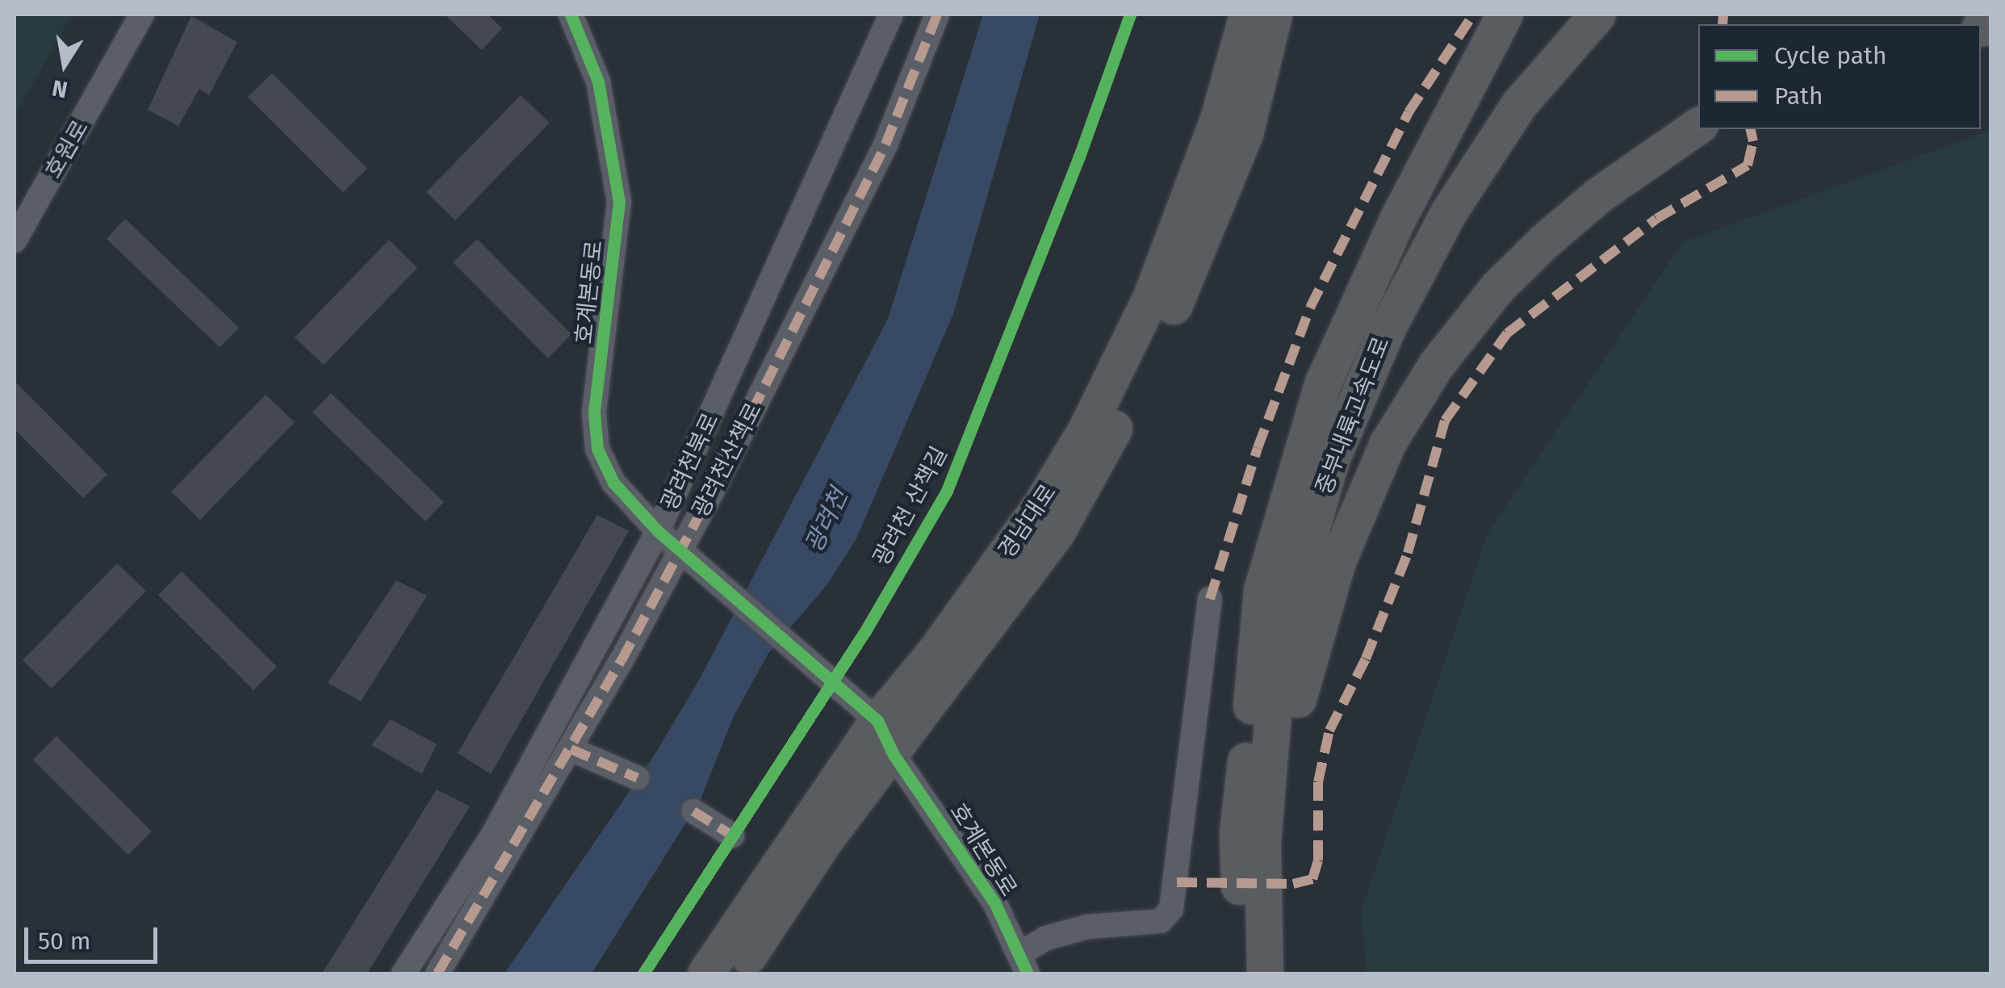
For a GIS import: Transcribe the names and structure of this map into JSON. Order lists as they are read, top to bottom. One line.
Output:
{"streets":{"highway":["중부내륙고속도로","경남대로"],"street":["호원로","호계본동로","광려천산책로","광려천북로"],"cycle path":["광려천 산책길"]},"crossings":[["호계본동로","광려천산책로"],["호계본동로","광려천북로"],["호계본동로","경남대로"]],"water":["광려천"],"legend":["Cycle path","Path"],"scale_bar":"50 m","north":"bottom"}
